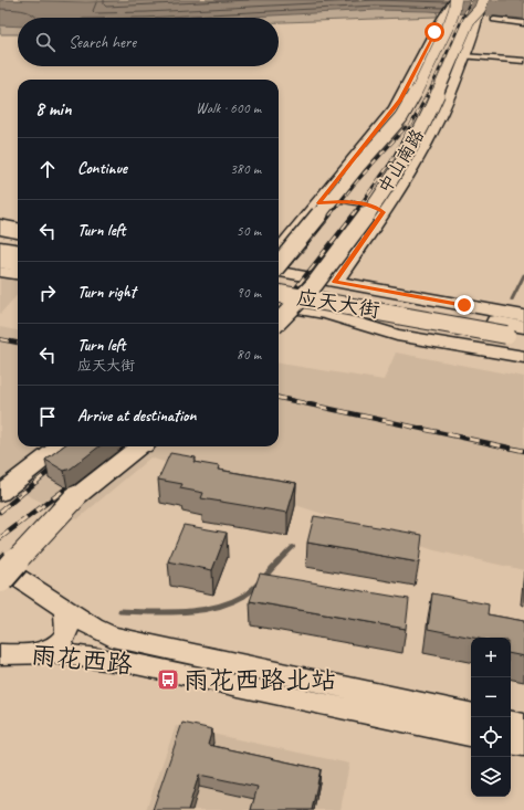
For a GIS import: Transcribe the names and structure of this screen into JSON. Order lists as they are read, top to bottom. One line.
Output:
{"streets":{"main road":["应天大街","雨花西路"]},"places":{"bus stop":["雨花西路北站"]},"page":{"search":"Search here","heading":["8 min","Walk · 600 m"],"list":[["Continue","380 m"],["Turn left","50 m"],["Turn right","90 m"],["Turn left","应天大街","80 m"],"Arrive at destination"],"map_buttons":["+","−"]}}
